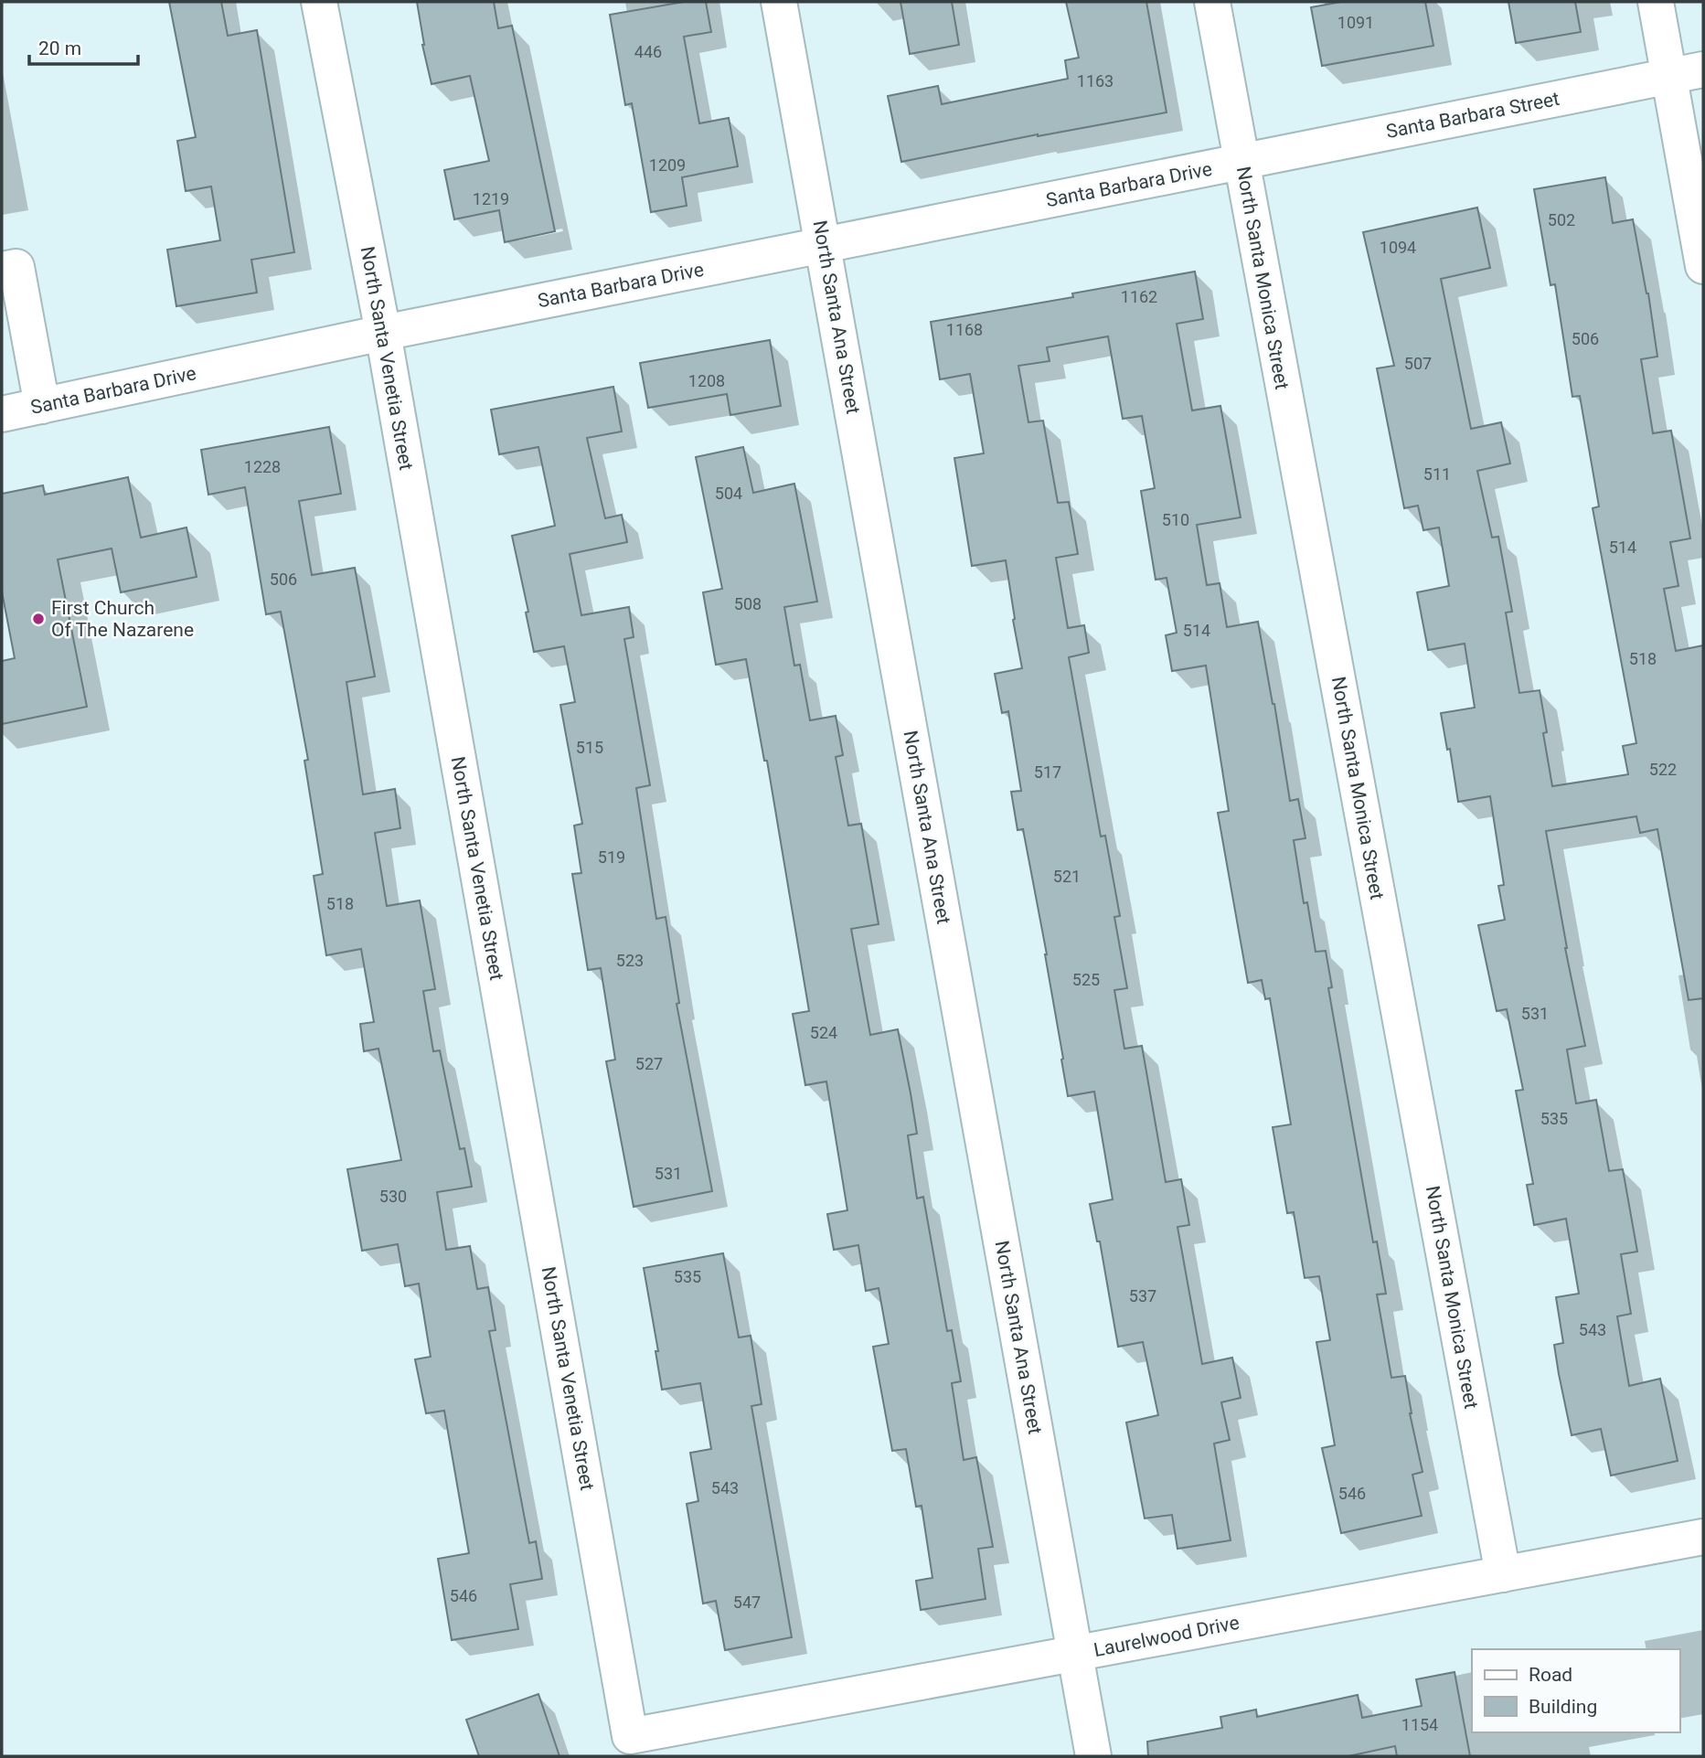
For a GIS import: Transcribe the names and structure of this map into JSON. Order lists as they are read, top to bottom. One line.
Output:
{"streets":{"street":["Santa Barbara Street","Santa Barbara Drive","North Santa Monica Street","North Santa Ana Street","North Santa Venetia Street","Laurelwood Drive"]},"crossings":[["Santa Barbara Street","Santa Barbara Drive"],["Santa Barbara Street","North Santa Monica Street"],["Santa Barbara Drive","North Santa Monica Street"],["Santa Barbara Drive","North Santa Ana Street"],["Santa Barbara Drive","North Santa Venetia Street"],["North Santa Monica Street","Laurelwood Drive"],["North Santa Ana Street","Laurelwood Drive"],["North Santa Venetia Street","Laurelwood Drive"]],"places":["First Church Of The Nazarene"],"house_numbers":["1091","446","1163","1209","1219","502","1094","1162","1168","506","507","1208","1228","511","504","510","514","506","508","514","518","515","522","517","519","521","518","523","525","531","524","527","535","531","530","535","537","543","543","546","546","547","1154"],"legend":["Road","Building"],"scale_bar":"20 m"}
